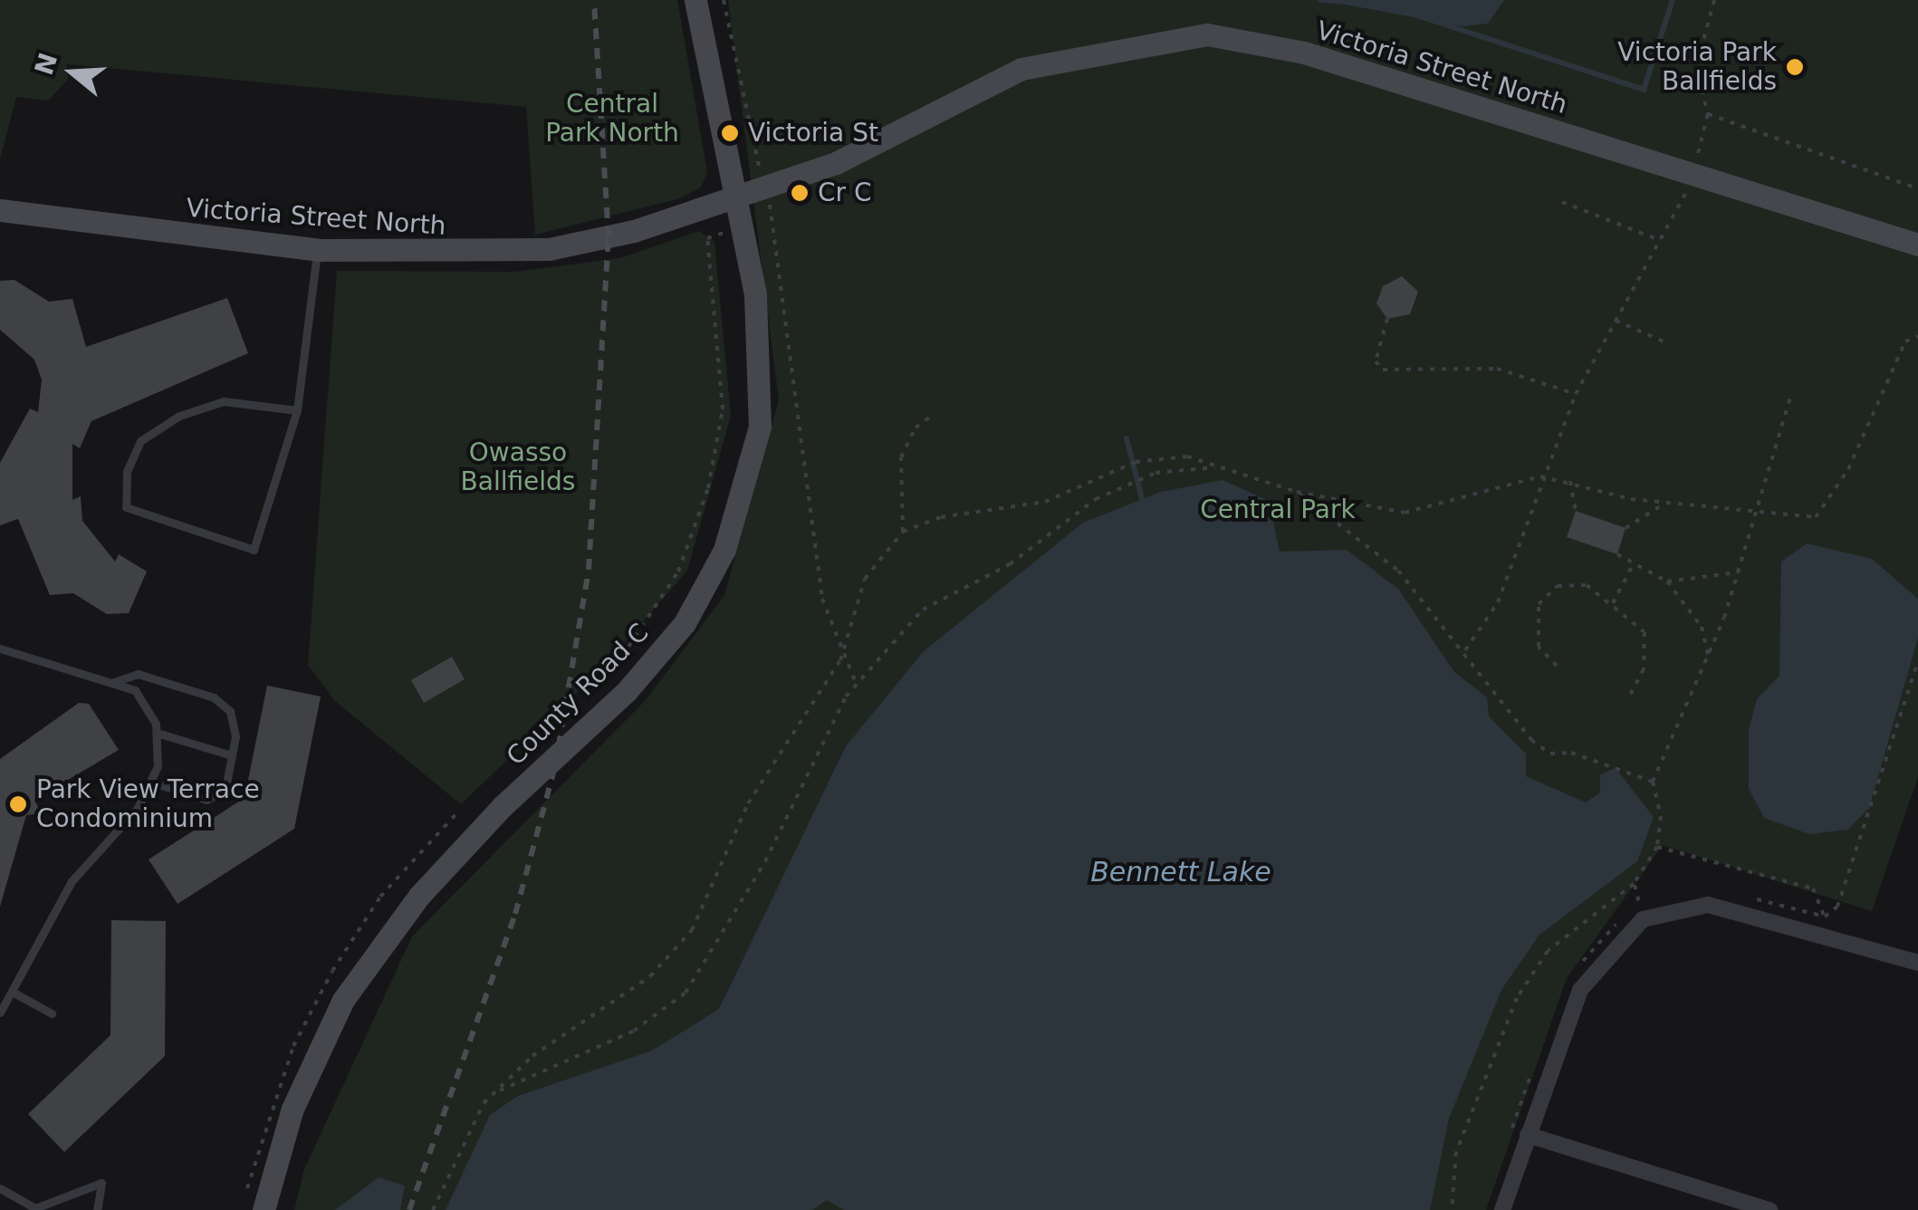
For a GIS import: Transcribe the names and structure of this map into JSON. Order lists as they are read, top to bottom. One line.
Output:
{"streets":{"street":["Victoria Street North","County Road C"]},"crossings":[["Victoria Street North","County Road C"]],"water":["Bennett Lake"],"parks":["Central Park North","Owasso Ballfields","Central Park"],"places":["Victoria Park Ballfields","Victoria St","Cr C","Park View Terrace Condominium"],"north":"left"}
